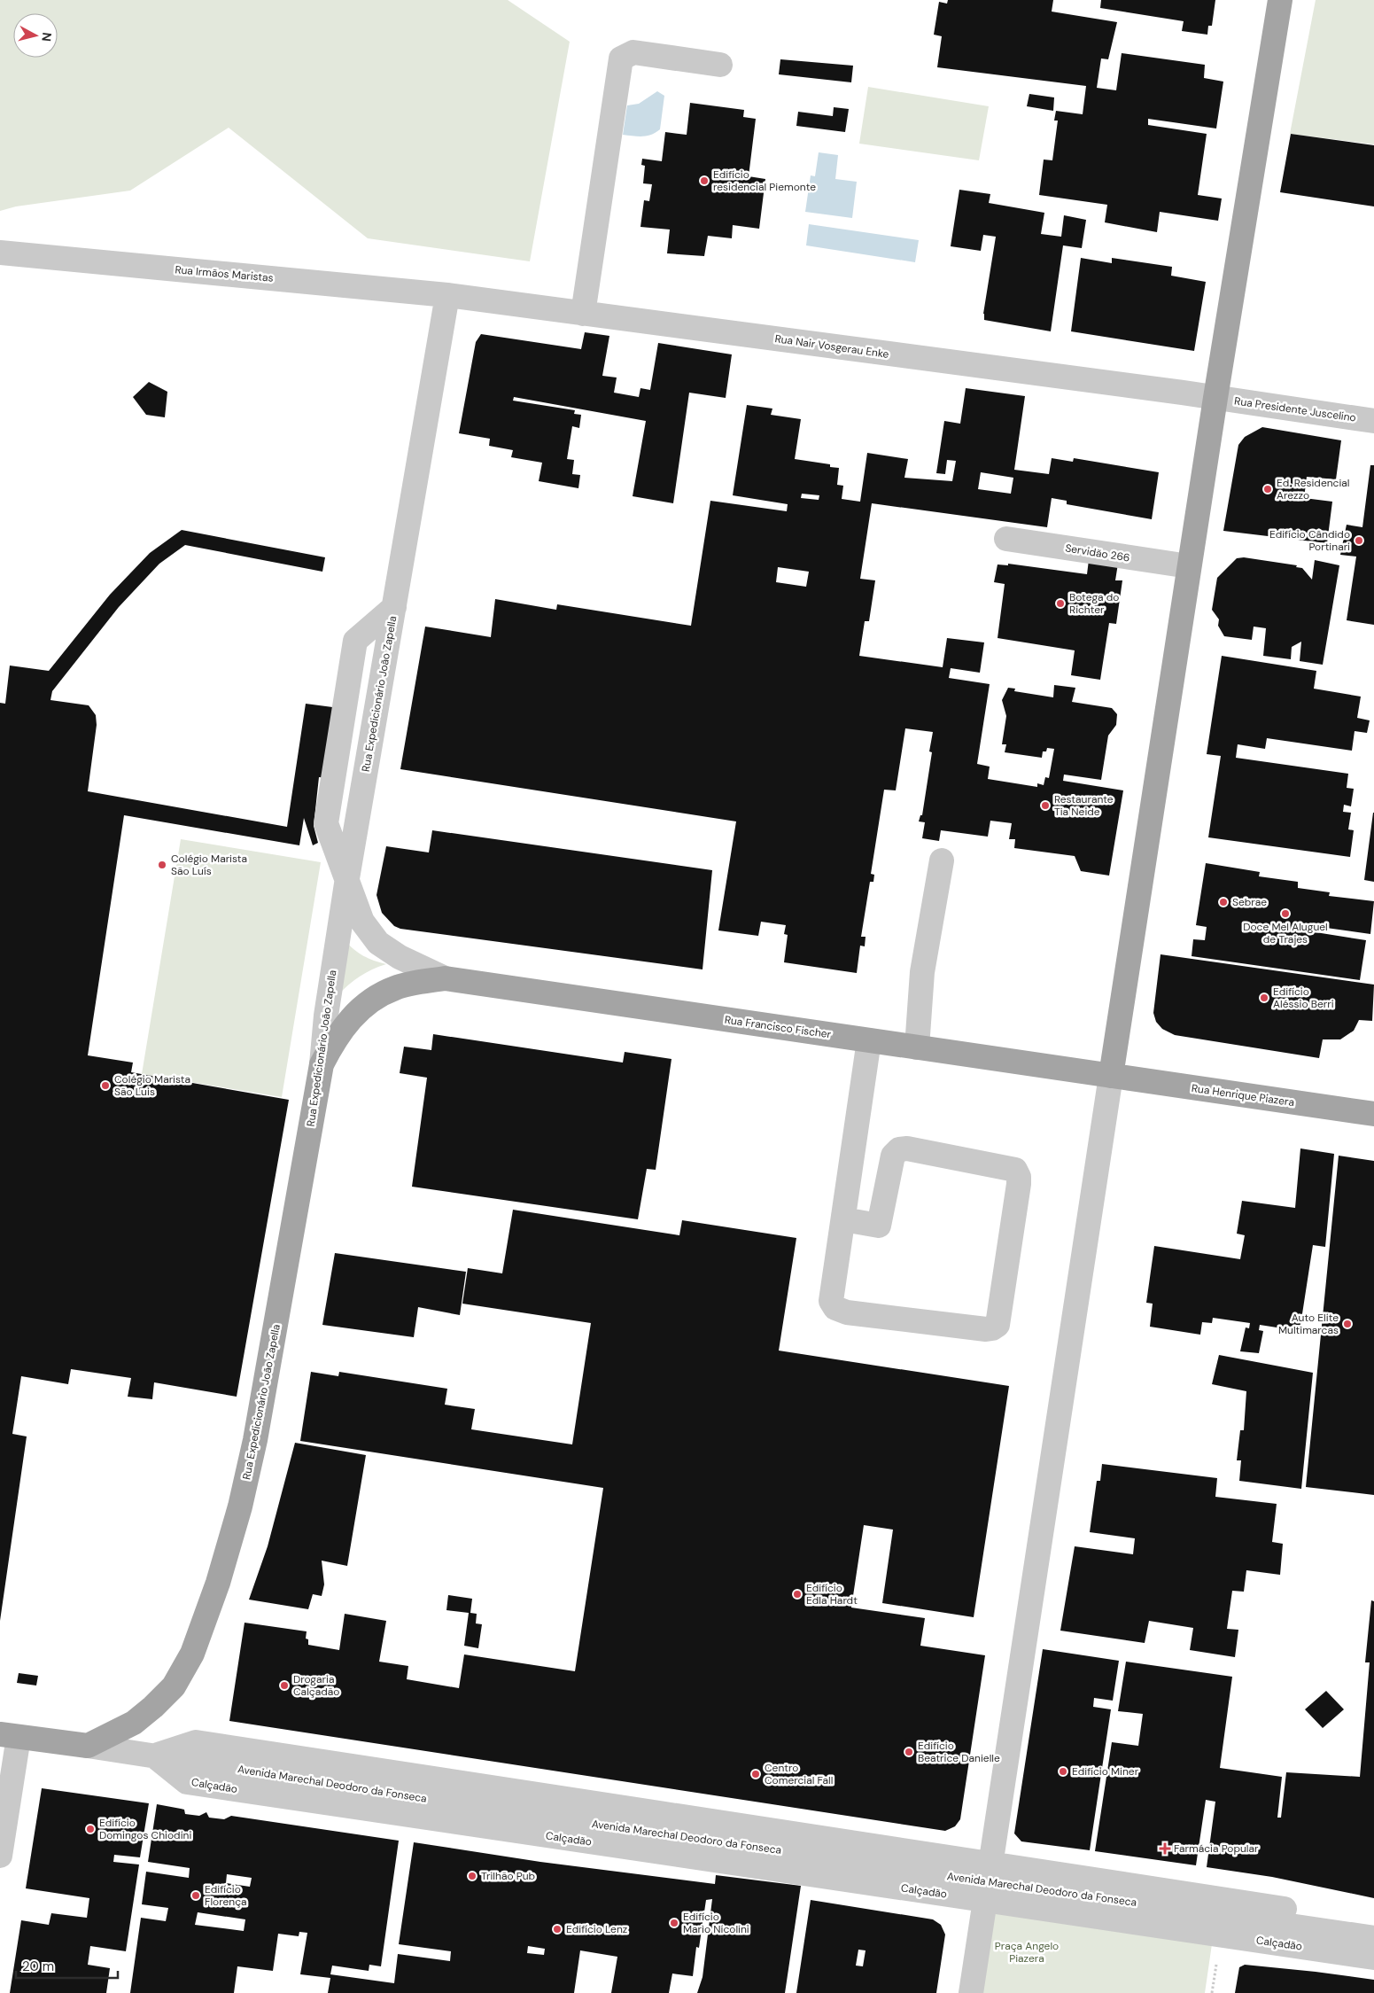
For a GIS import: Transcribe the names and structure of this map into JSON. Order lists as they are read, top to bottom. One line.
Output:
{"streets":{"main road":["Rua Expedicionário João Zapella","Rua Francisco Fischer","Rua Henrique Piazera","Avenida Marechal Deodoro da Fonseca"],"street":["Rua Irmãos Maristas","Rua Nair Vosgerau Enke","Rua Presidente Juscelino","Servidão 266","Calçadão"]},"crossings":[["Rua Irmãos Maristas","Rua Nair Vosgerau Enke"],["Rua Irmãos Maristas","Rua Expedicionário João Zapella"],["Rua Nair Vosgerau Enke","Rua Presidente Juscelino"],["Rua Nair Vosgerau Enke","Rua Expedicionário João Zapella"],["Rua Expedicionário João Zapella","Rua Francisco Fischer"],["Rua Expedicionário João Zapella","Avenida Marechal Deodoro da Fonseca"],["Rua Francisco Fischer","Rua Henrique Piazera"],["Avenida Marechal Deodoro da Fonseca","Calçadão"]],"parks":["Praça Angelo Piazera"],"places":{"other":["Edifício residencial Piemonte","Ed. Residencial Arezzo","Edifício Cândido Portinari","Botega do Richter","Restaurante Tia Neide","Colégio Marista São Luís","Sebrae","Doce Mel Aluguel de Trajes","Edifício Aléssio Berri","Colégio Marista São Luis","Auto Elite Multimarcas","Edifício Edla Hardt","Drogaria Calçadão","Edifício Beatrice Danielle","Edifício Miner","Centro Comercial Fall","Edifício Domingos Chiodini","Trilhão Pub","Edifício Florença","Edifício Mario Nicolini","Edifício Lenz"],"health":["Farmácia Popular"]},"scale_bar":"20 m","north":"right"}
